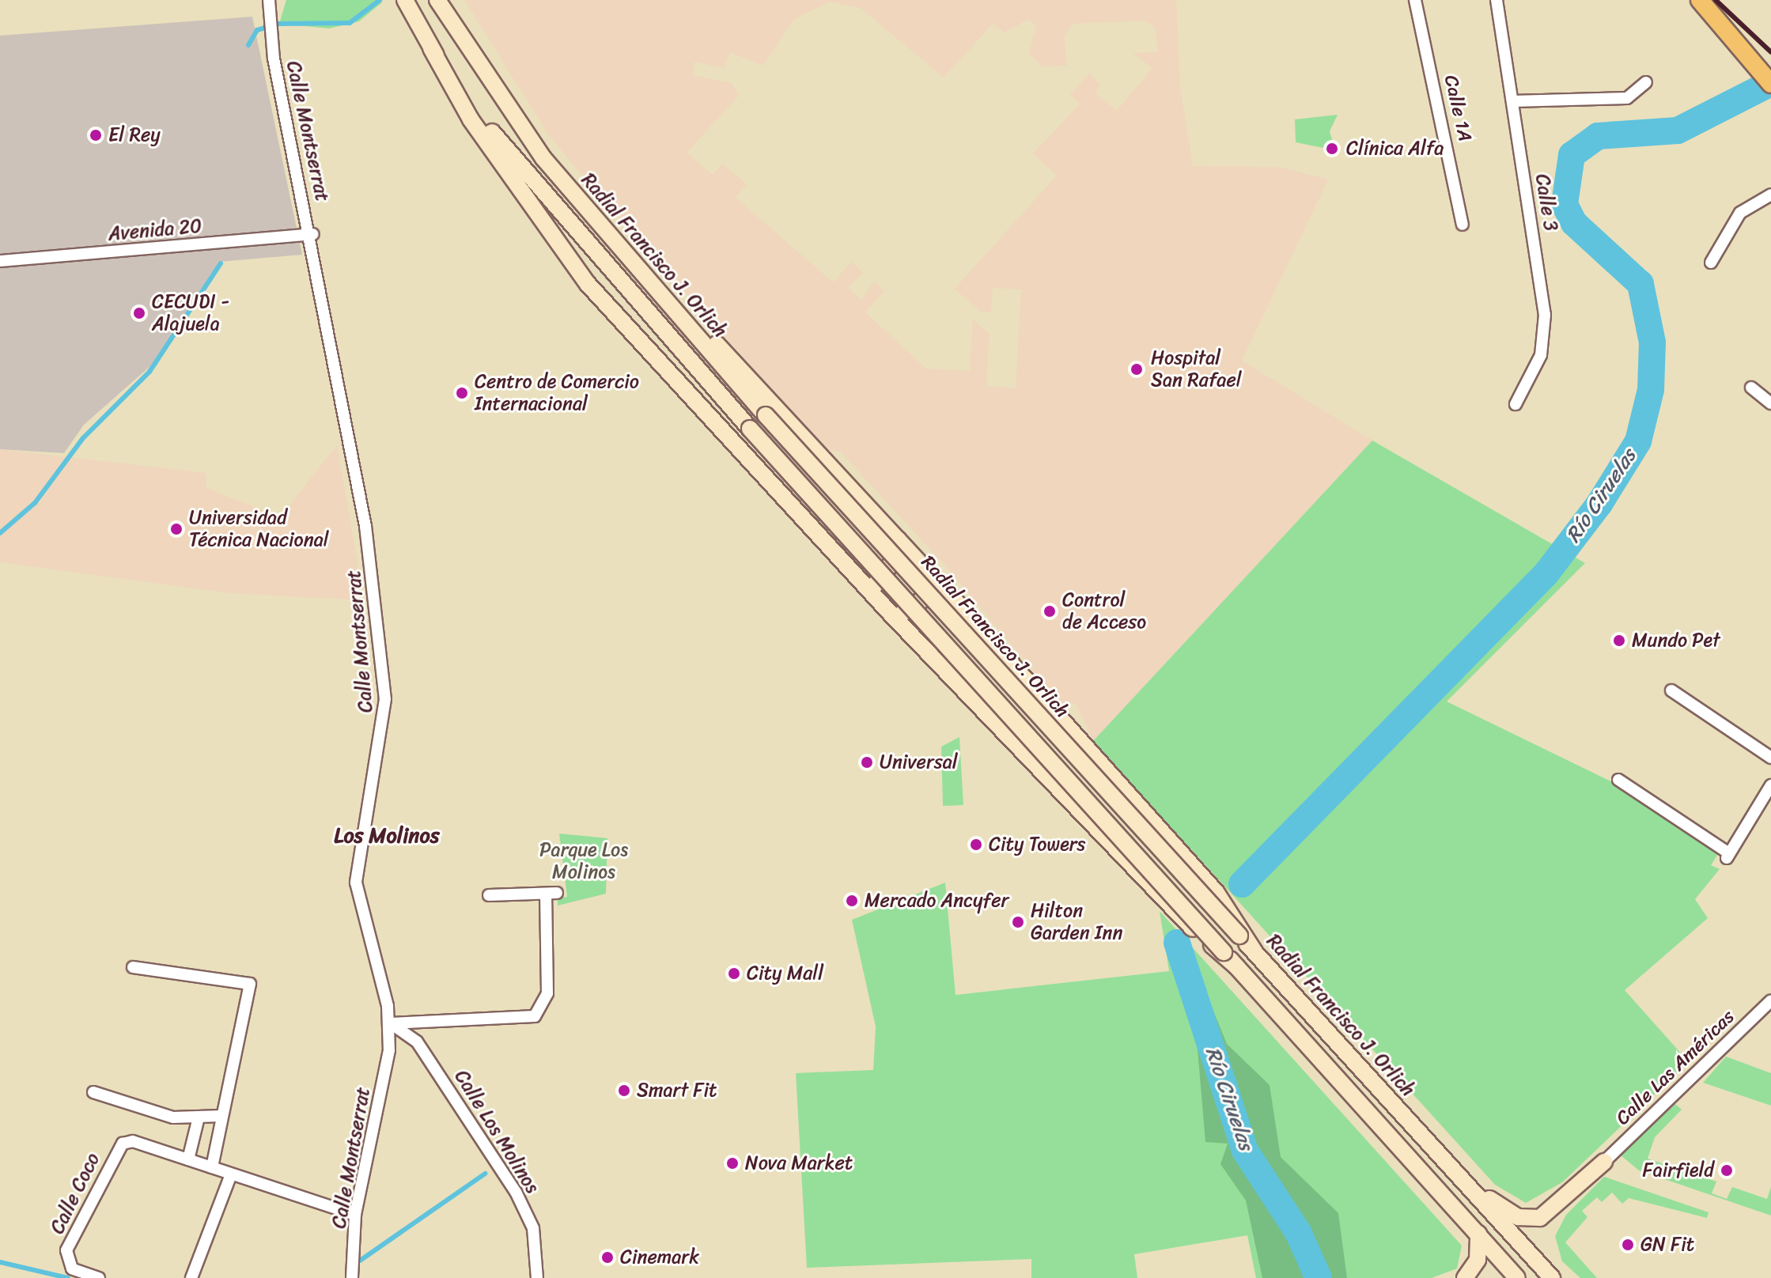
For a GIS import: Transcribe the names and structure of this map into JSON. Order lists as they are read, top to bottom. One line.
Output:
{"streets":{"main road":["Radial Francisco J. Orlich"],"street":["Calle 1A","Calle Montserrat","Calle 3","Avenida 20","Calle Las Américas","Calle Los Molinos","Calle Coco"]},"crossings":[["Calle Montserrat","Avenida 20"],["Calle Montserrat","Calle Los Molinos"],["Calle Montserrat","Calle Coco"]],"districts":["Los Molinos"],"water":["Río Ciruelas"],"parks":["Parque Los Molinos"],"places":["El Rey","Clínica Alfa","CECUDI - Alajuela","Hospital San Rafael","Centro de Comercio Internacional","Universidad Técnica Nacional","Control de Acceso","Mundo Pet","Universal","City Towers","Mercado Ancyfer","Hilton Garden Inn","City Mall","Smart Fit","Nova Market","Fairfield","GN Fit","Cinemark"]}
